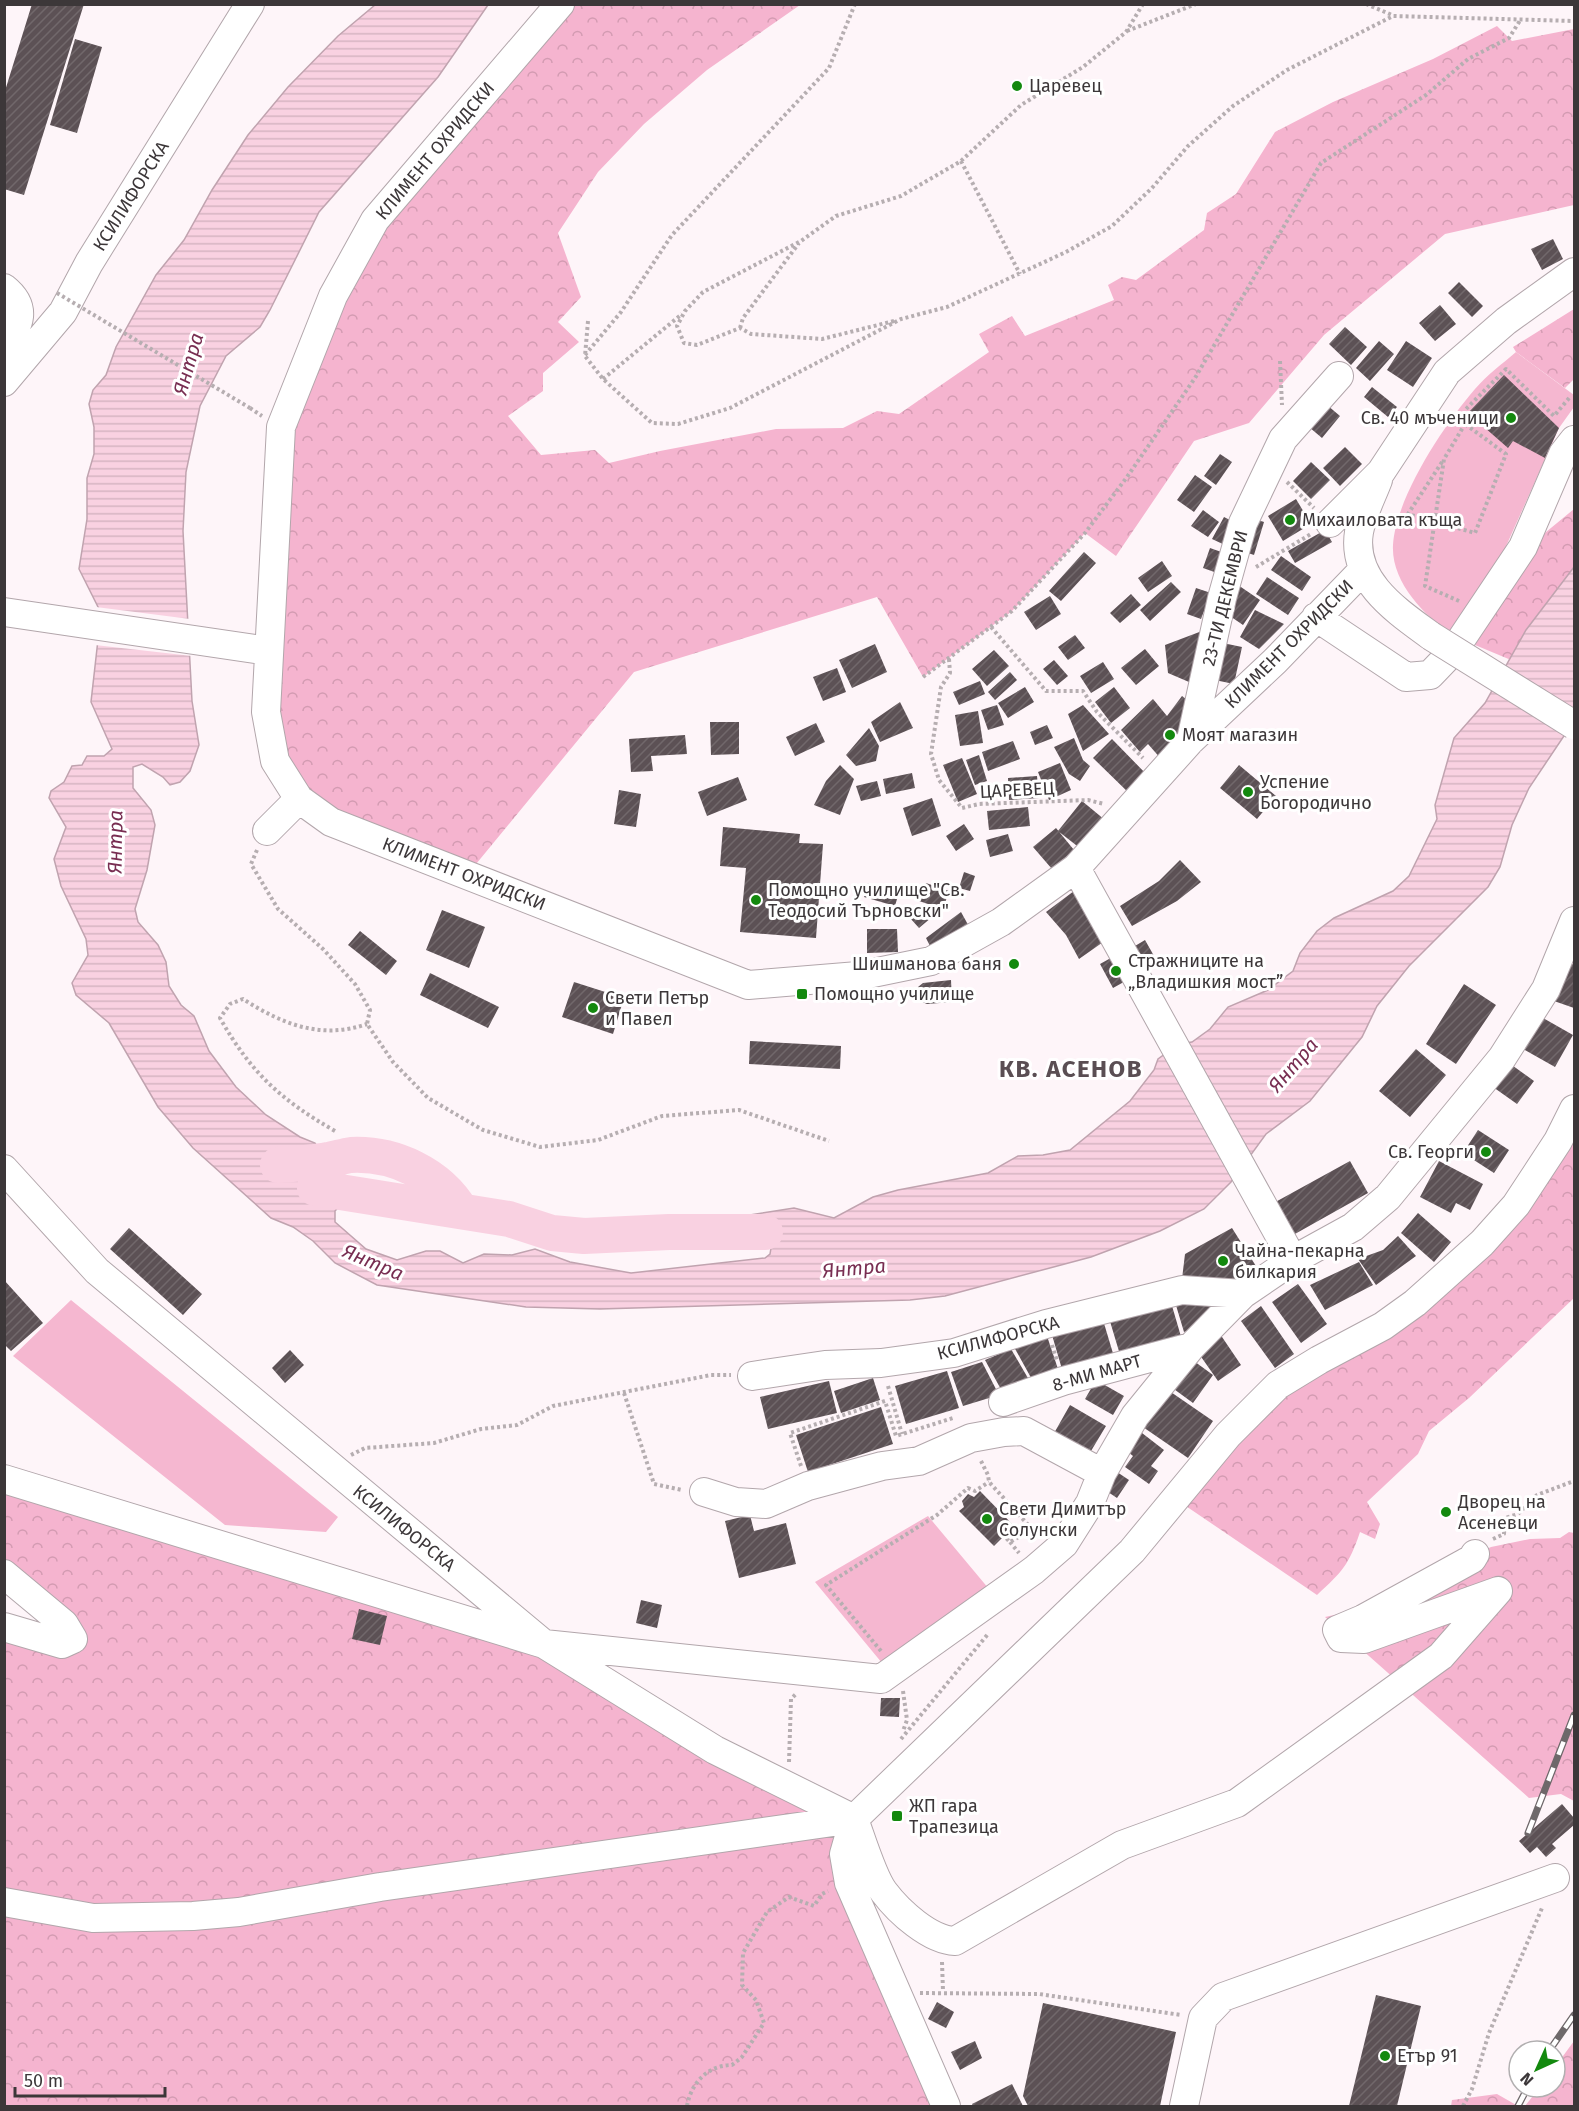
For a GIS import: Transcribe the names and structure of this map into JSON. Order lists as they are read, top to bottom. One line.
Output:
{"streets":{"street":["КЛИМЕНТ ОХРИДСКИ","КСИЛИФОРСКА","23-ТИ ДЕКЕМВРИ","8-МИ МАРТ"],"path":["ЦАРЕВЕЦ"]},"crossings":[["КЛИМЕНТ ОХРИДСКИ","23-ТИ ДЕКЕМВРИ"],["КЛИМЕНТ ОХРИДСКИ","ЦАРЕВЕЦ"]],"districts":["КВ. АСЕНОВ"],"water":["Янтра"],"places":{"other":["Царевец","Св. 40 мъченици","Михаиловата къща","Моят магазин","Успение Богородично","Помощно училище \"Св. Теодосий Търновски\"","Шишманова баня","Стражниците на „Владишкия мост”","Свети Петър и Павел","Св. Георги","Чайна-пекарна билкария","Дворец на Асеневци","Свети Димитър Солунски","Етър 91"],"transit":["Помощно училище","ЖП гара Трапезица"]},"scale_bar":"50 m","north":"bottom left"}
